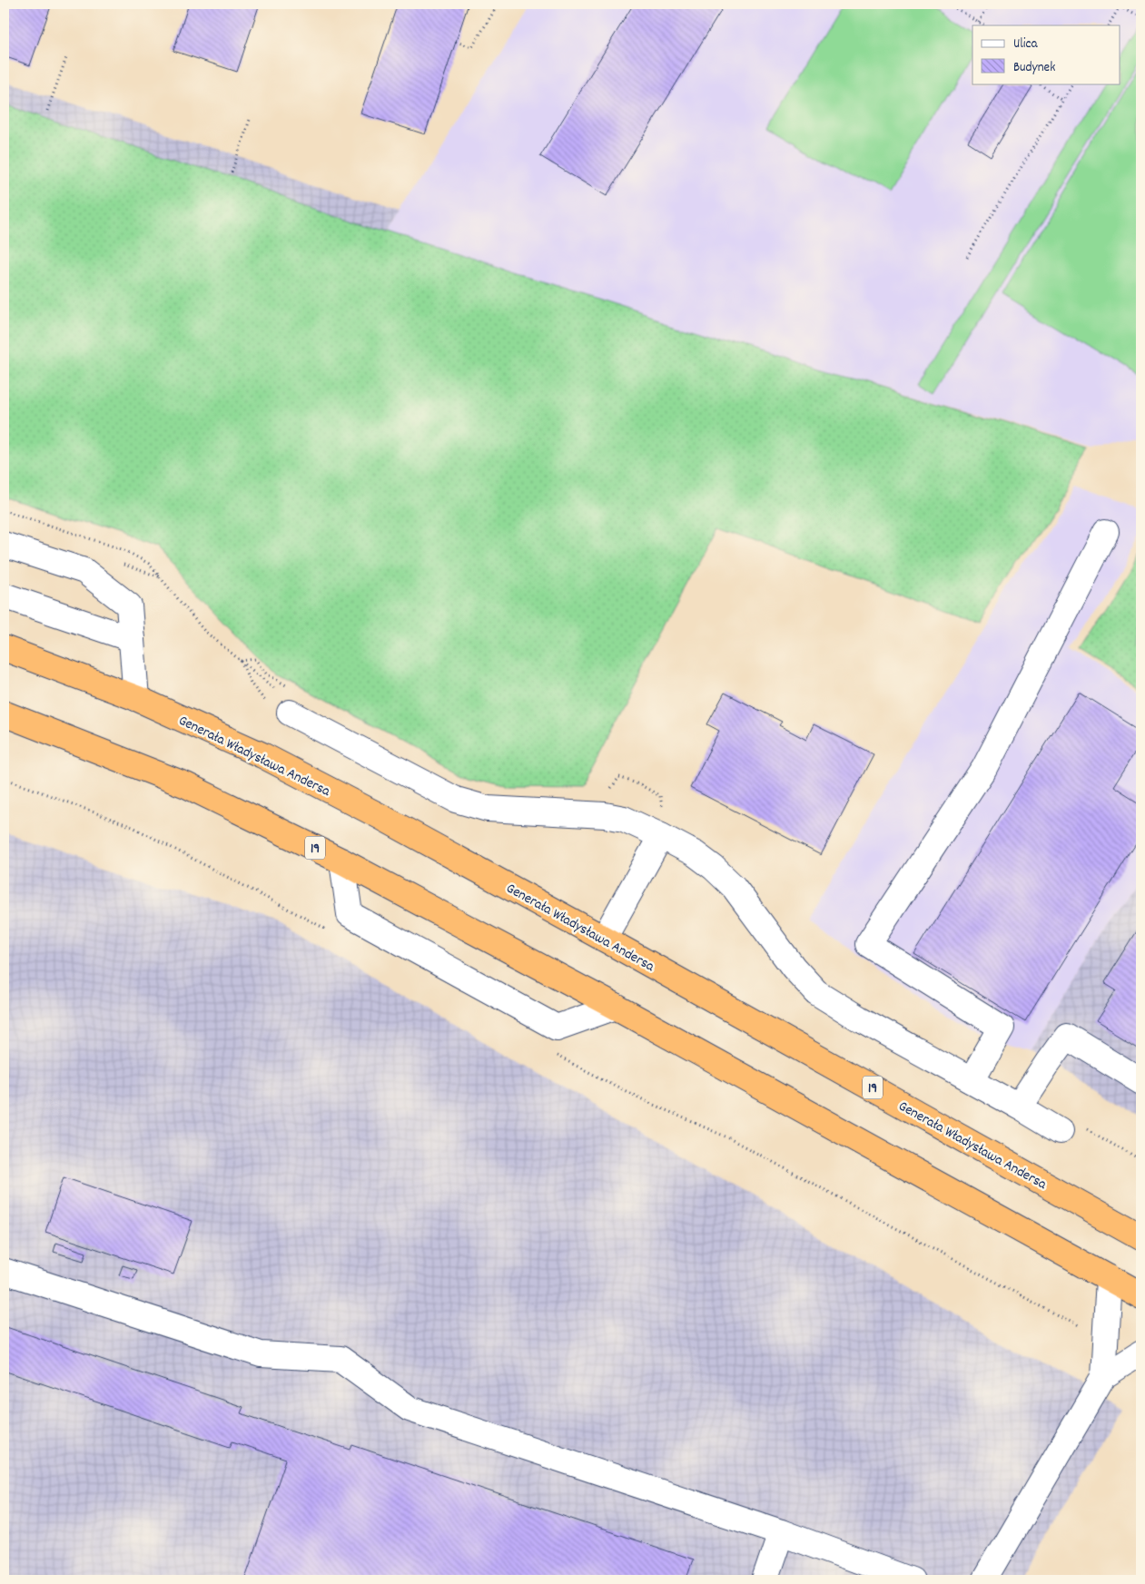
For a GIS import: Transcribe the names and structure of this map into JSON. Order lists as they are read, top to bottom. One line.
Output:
{"streets":{"highway":["Generała Władysława Andersa","19"]},"legend":["Ulica","Budynek"]}
